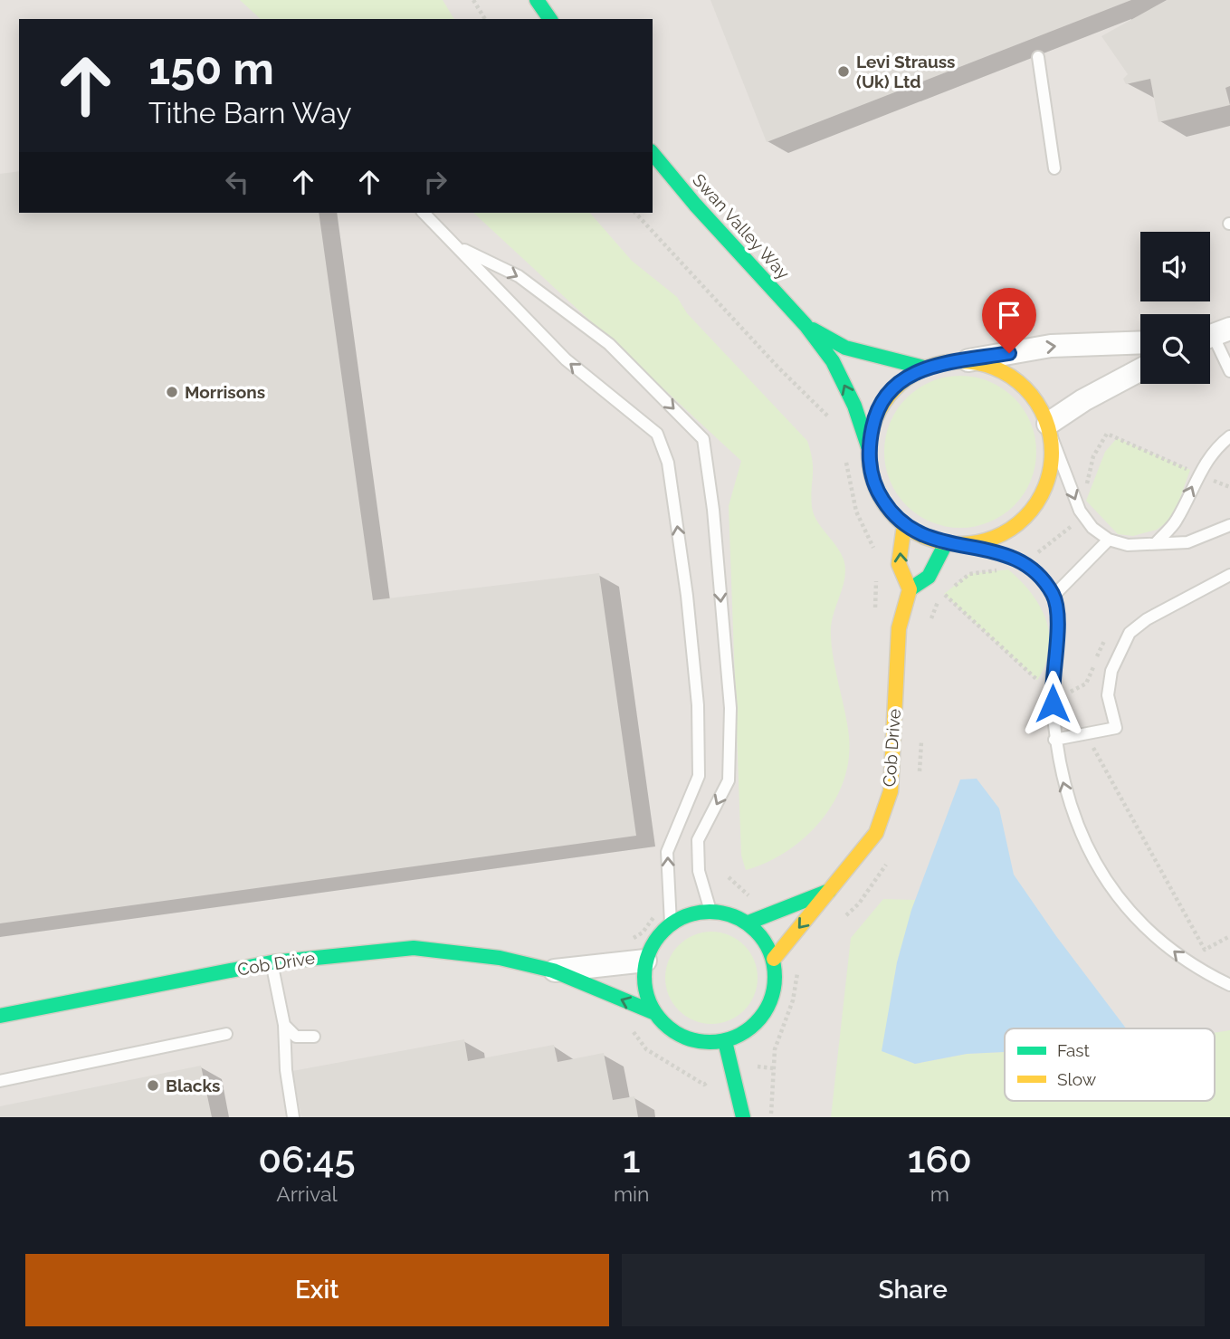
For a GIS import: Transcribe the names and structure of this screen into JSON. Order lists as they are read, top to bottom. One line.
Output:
{"streets":{"street":["Swan Valley Way","Cob Drive"]},"places":["Levi Strauss (Uk) Ltd","Morrisons","Blacks"],"legend":["Fast","Slow"],"page":{"turn":["150 m","Tithe Barn Way"],"eta":["06:45","Arrival","1","min","160","m"],"buttons":["Exit","Share"]}}
